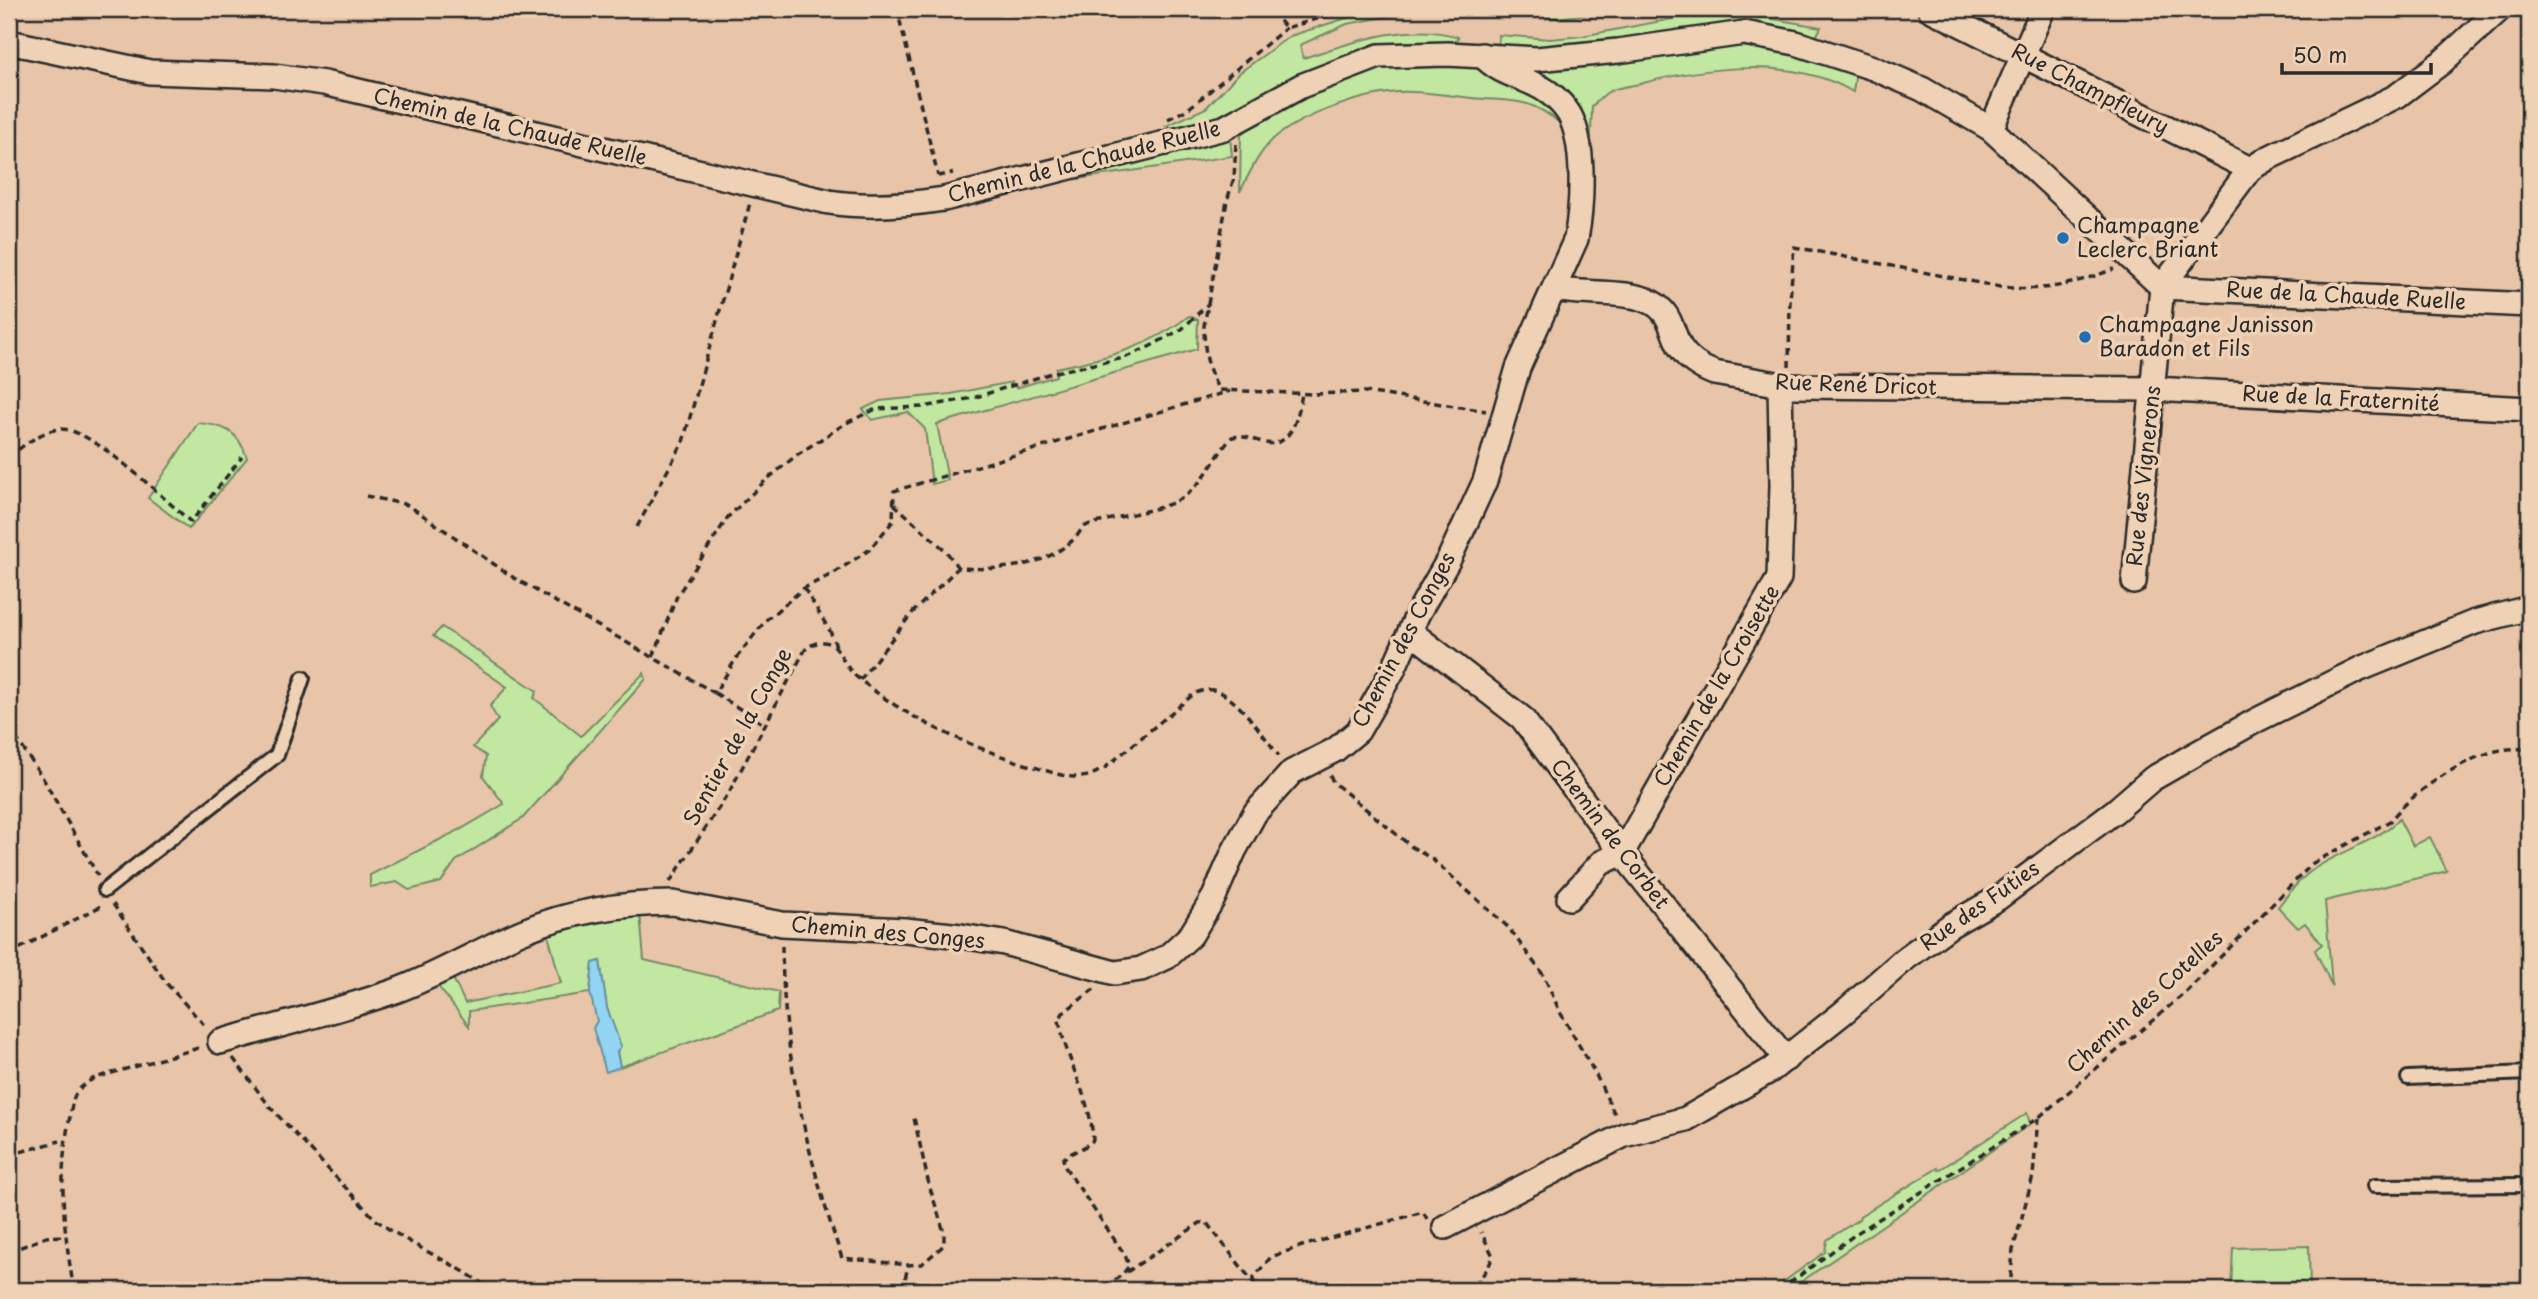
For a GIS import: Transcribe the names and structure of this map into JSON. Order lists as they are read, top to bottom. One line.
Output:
{"streets":{"street":["Rue Champfleury","Chemin de la Chaude Ruelle","Rue de la Chaude Ruelle","Rue René Dricot","Rue de la Fraternité","Rue des Vignerons","Chemin des Conges","Chemin de la Croisette","Chemin de Corbet","Rue des Futies"],"path":["Sentier de la Conge","Chemin des Cotelles"]},"crossings":[["Chemin de la Chaude Ruelle","Rue de la Chaude Ruelle"],["Chemin de la Chaude Ruelle","Rue des Vignerons"],["Chemin de la Chaude Ruelle","Chemin des Conges"],["Rue de la Chaude Ruelle","Rue des Vignerons"],["Rue René Dricot","Rue de la Fraternité"],["Rue René Dricot","Rue des Vignerons"],["Rue René Dricot","Chemin des Conges"],["Rue René Dricot","Chemin de la Croisette"],["Rue de la Fraternité","Rue des Vignerons"],["Chemin des Conges","Sentier de la Conge"],["Chemin des Conges","Chemin de Corbet"],["Chemin de la Croisette","Chemin de Corbet"],["Chemin de Corbet","Rue des Futies"]],"places":["Champagne Leclerc Briant","Champagne Janisson Baradon et Fils"],"scale_bar":"50 m"}
